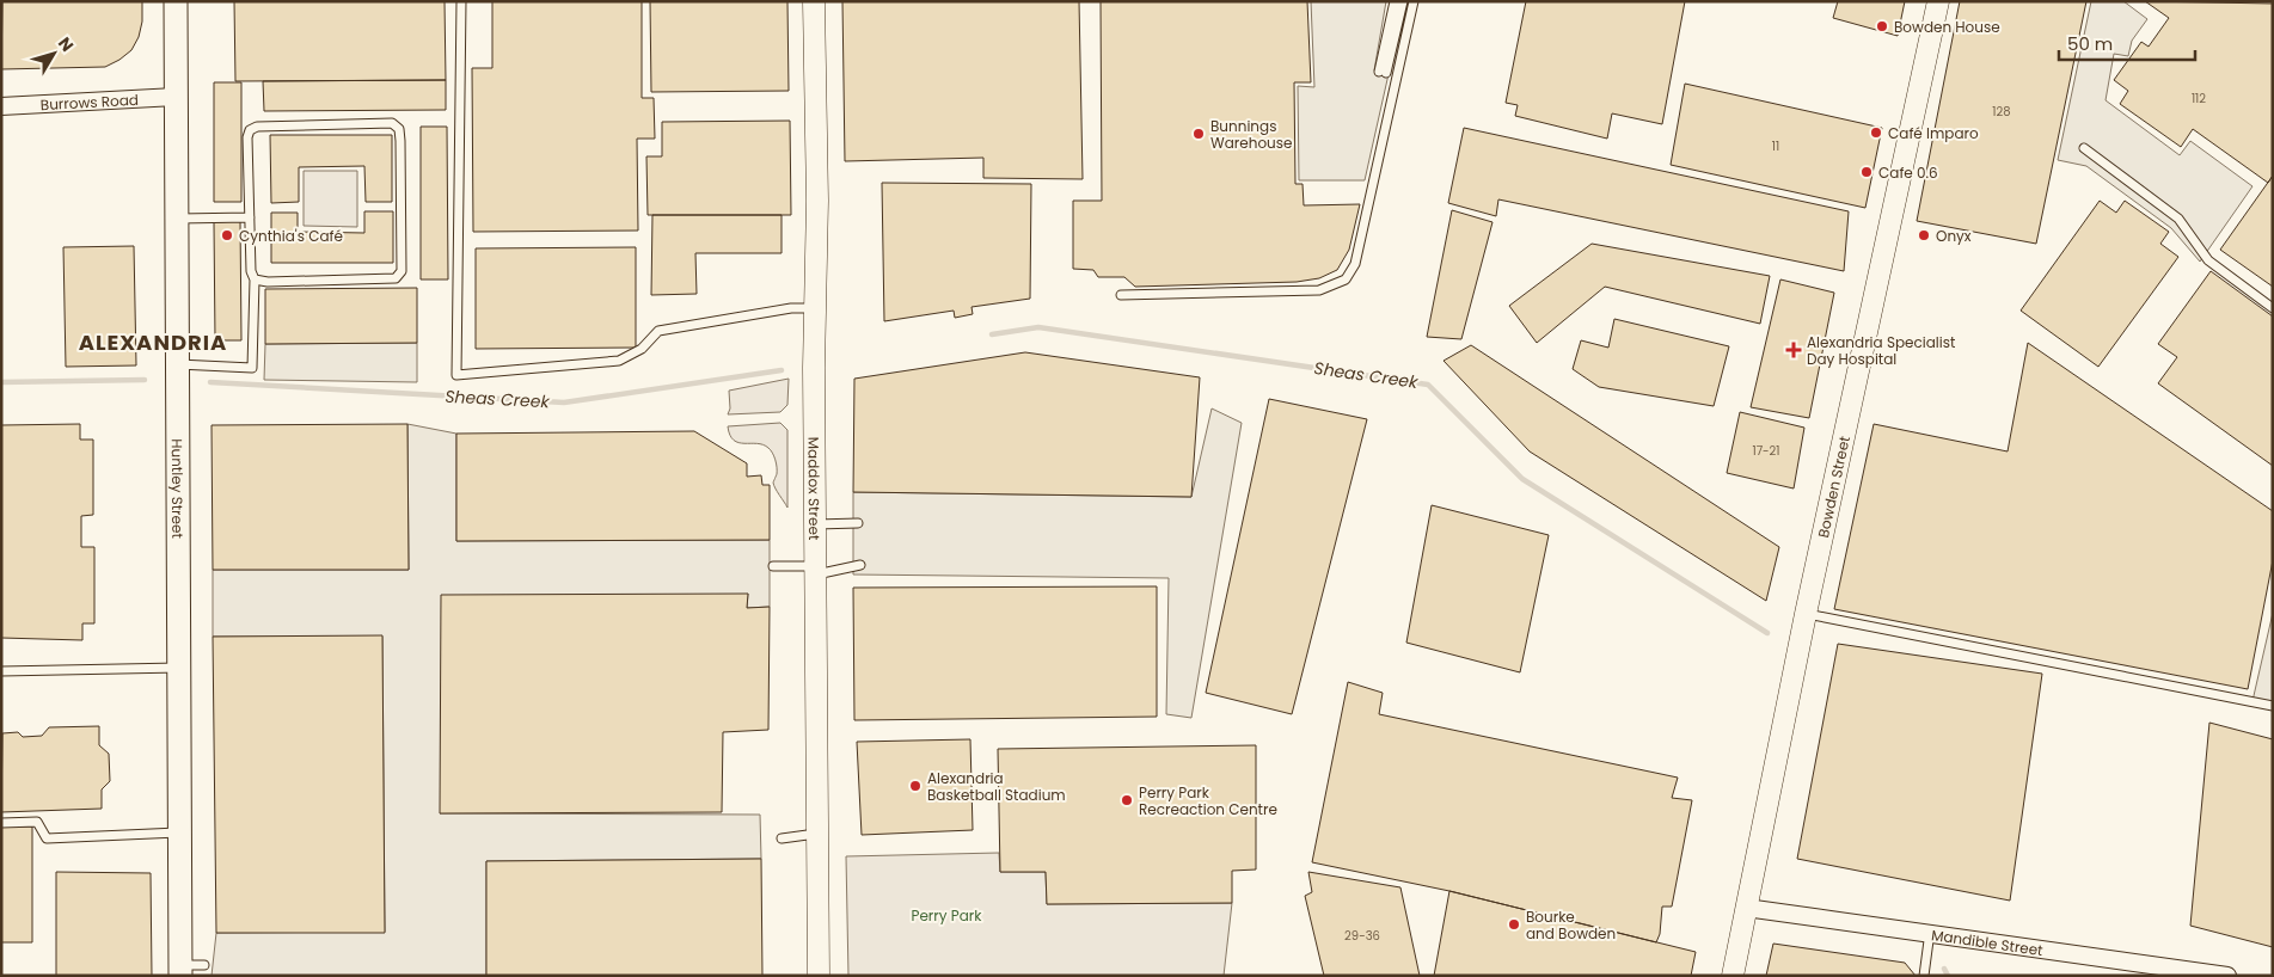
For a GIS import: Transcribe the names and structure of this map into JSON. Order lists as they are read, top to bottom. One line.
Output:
{"streets":{"main road":["Huntley Street"],"street":["Burrows Road","Bowden Street","Maddox Street","Mandible Street"]},"crossings":[["Burrows Road","Huntley Street"],["Bowden Street","Mandible Street"]],"districts":["ALEXANDRIA"],"water":["Sheas Creek"],"parks":["Perry Park"],"places":{"other":["Bowden House","Café Imparo","Bunnings Warehouse","Cafe 0.6","Cynthia's Café","Onyx","Alexandria Basketball Stadium","Perry Park Recreaction Centre","Bourke and Bowden"],"health":["Alexandria Specialist Day Hospital"]},"house_numbers":["112","128","11","17-21","29-36"],"scale_bar":"50 m","north":"top right"}
